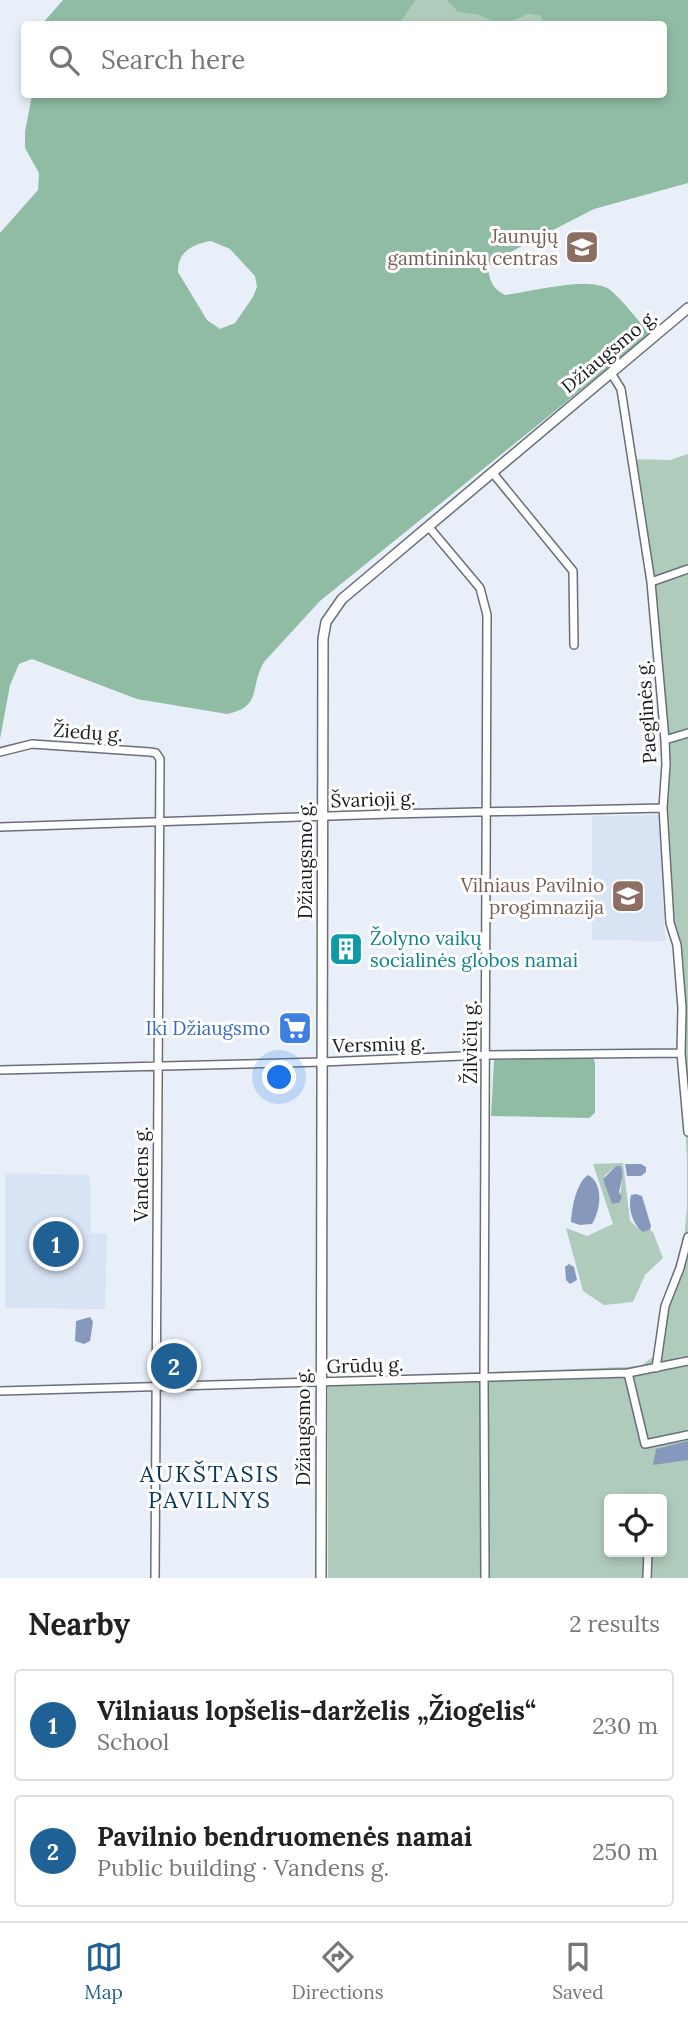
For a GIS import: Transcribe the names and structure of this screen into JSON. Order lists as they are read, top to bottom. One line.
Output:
{"streets":{"street":["Džiaugsmo g.","Paeglinės g.","Žiedų g.","Švarioji g.","Žilvičių g.","Versmių g.","Vandens g.","Grūdų g."]},"crossings":[["Džiaugsmo g.","Paeglinės g."],["Džiaugsmo g.","Švarioji g."],["Džiaugsmo g.","Žilvičių g."],["Džiaugsmo g.","Versmių g."],["Džiaugsmo g.","Grūdų g."],["Paeglinės g.","Švarioji g."],["Paeglinės g.","Versmių g."],["Žiedų g.","Vandens g."],["Švarioji g.","Žilvičių g."],["Švarioji g.","Vandens g."],["Žilvičių g.","Versmių g."],["Žilvičių g.","Grūdų g."],["Versmių g.","Vandens g."],["Vandens g.","Grūdų g."]],"districts":["AUKŠTASIS PAVILNYS"],"places":{"school or university":["Jaunųjų gamtininkų centras","Vilniaus Pavilnio progimnazija"],"building":["Žolyno vaikų socialinės globos namai"],"supermarket":["Iki Džiaugsmo"]},"page":{"search":"Search here","pins":["1","2"],"heading":["Nearby","2 results"],"list":[{"mark":"1","name":"Vilniaus lopšelis-darželis „Žiogelis“","note":"School","value":"230 m"},{"mark":"2","name":"Pavilnio bendruomenės namai","note":"Public building · Vandens g.","value":"250 m"}],"nav":["Map","Directions","Saved"]}}
